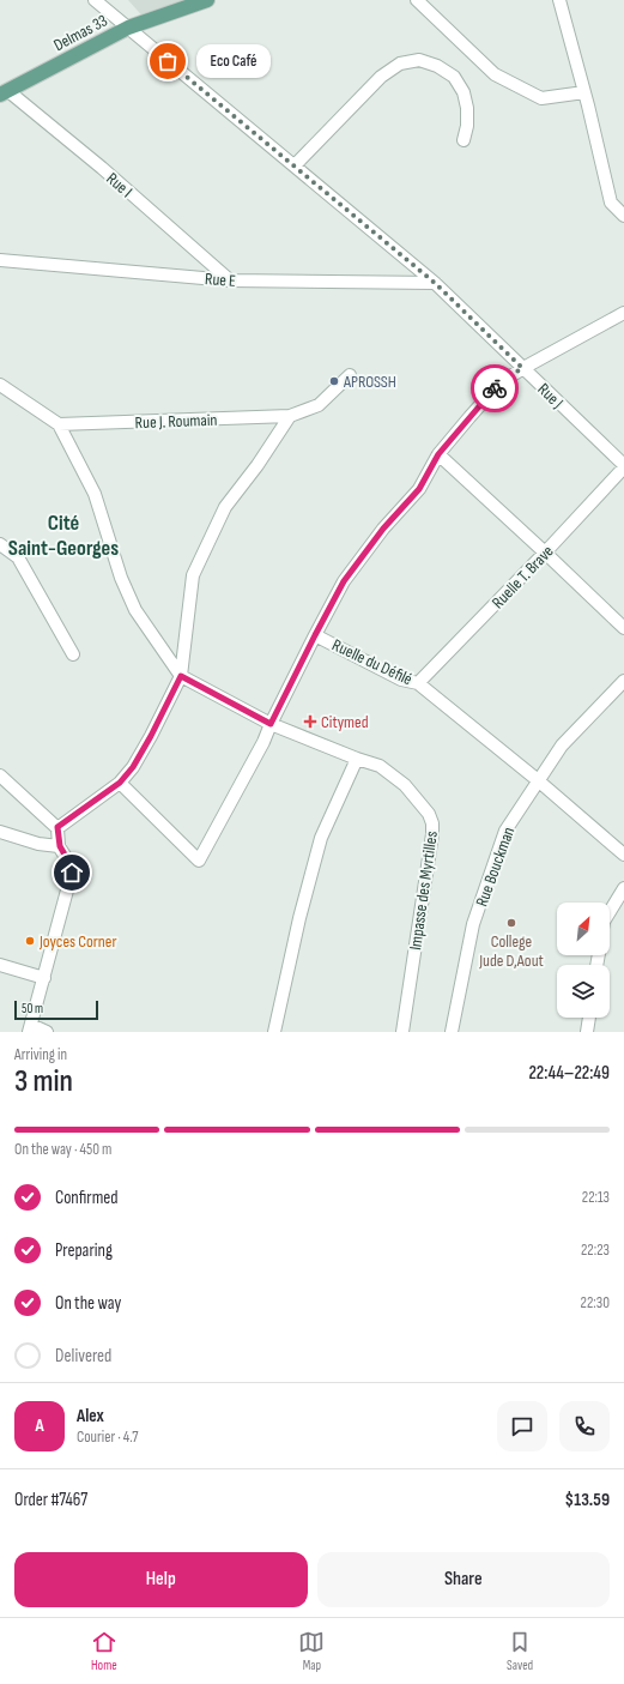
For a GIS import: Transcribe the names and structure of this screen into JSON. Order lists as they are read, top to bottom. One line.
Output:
{"streets":{"main road":["Delmas 33"],"street":["Rue I","Rue E","Rue J","Rue J. Roumain","Ruelle T. Brave","Ruelle du Défilé","Rue Bouckman","Impasse des Myrtilles"]},"crossings":[["Delmas 33","Rue I"],["Delmas 33","Rue J"],["Rue I","Rue E"],["Rue E","Rue J"],["Rue J","Ruelle T. Brave"],["Rue J","Ruelle du Défilé"],["Ruelle T. Brave","Ruelle du Défilé"],["Ruelle du Défilé","Rue Bouckman"]],"districts":["Cité Saint-Georges"],"places":{"other":["Eco Café","APROSSH","College Jude D,Aout","Joyces Corner"],"health":["Citymed"]},"scale_bar":"50 m","north":"top right","page":{"bubble":"Eco Café","scale":"50 m","heading":["3 min","Arriving in","22:44–22:49"],"panel":["Alex","Courier · 4.7","Order #7467","$13.59"],"bar":"On the way · 450 m","list":[["Confirmed","22:13"],["Preparing","22:23"],["On the way","22:30"],"Delivered"],"round":"A","buttons":["Help","Share"],"tabs":["Home","Map","Saved"]}}
